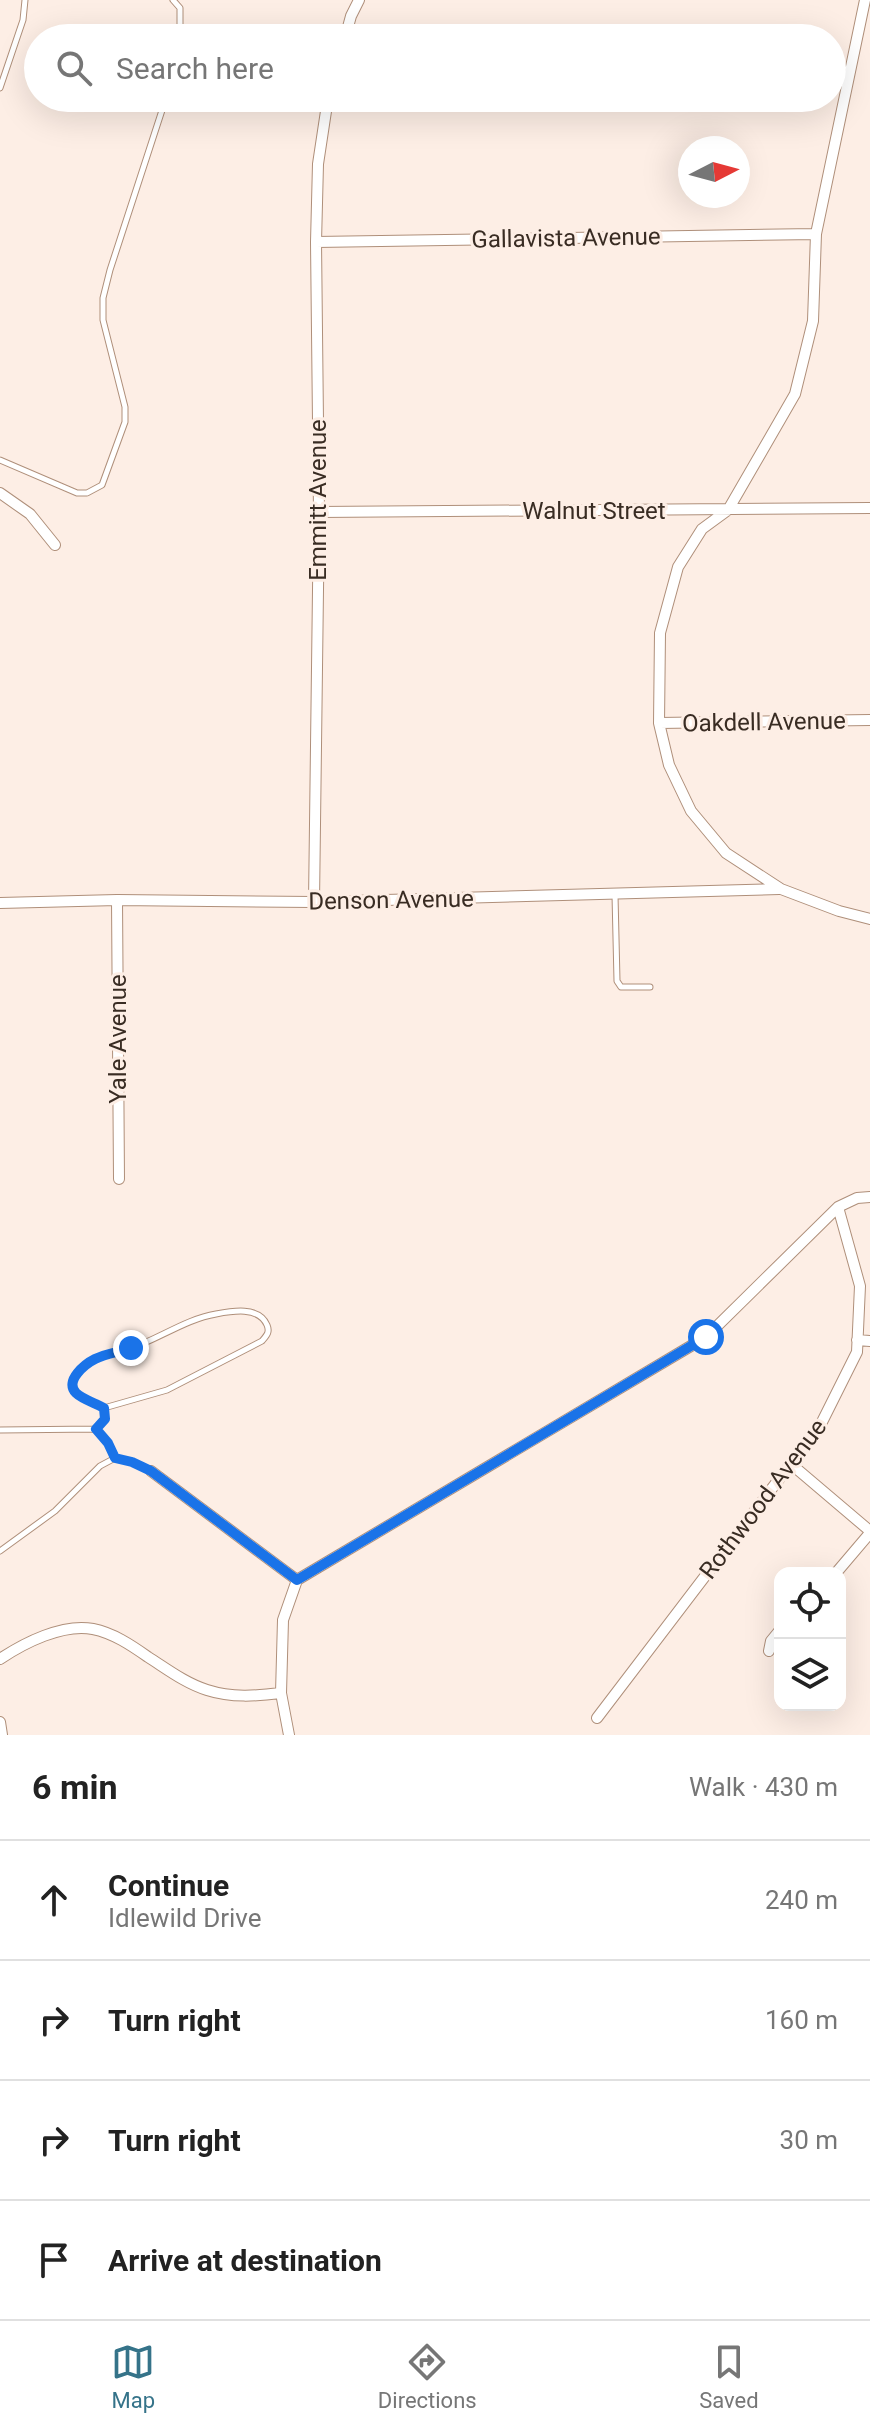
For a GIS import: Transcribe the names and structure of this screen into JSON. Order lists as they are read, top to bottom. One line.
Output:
{"streets":{"street":["Gallavista Avenue","Emmitt Avenue","Walnut Street","Oakdell Avenue","Denson Avenue","Yale Avenue","Rothwood Avenue"]},"crossings":[["Gallavista Avenue","Emmitt Avenue"],["Emmitt Avenue","Walnut Street"],["Emmitt Avenue","Denson Avenue"],["Denson Avenue","Yale Avenue"]],"north":"right","page":{"search":"Search here","heading":["6 min","Walk · 430 m"],"list":[["Continue","Idlewild Drive","240 m"],["Turn right","160 m"],["Turn right","30 m"],"Arrive at destination"],"nav":["Map","Directions","Saved"]}}
